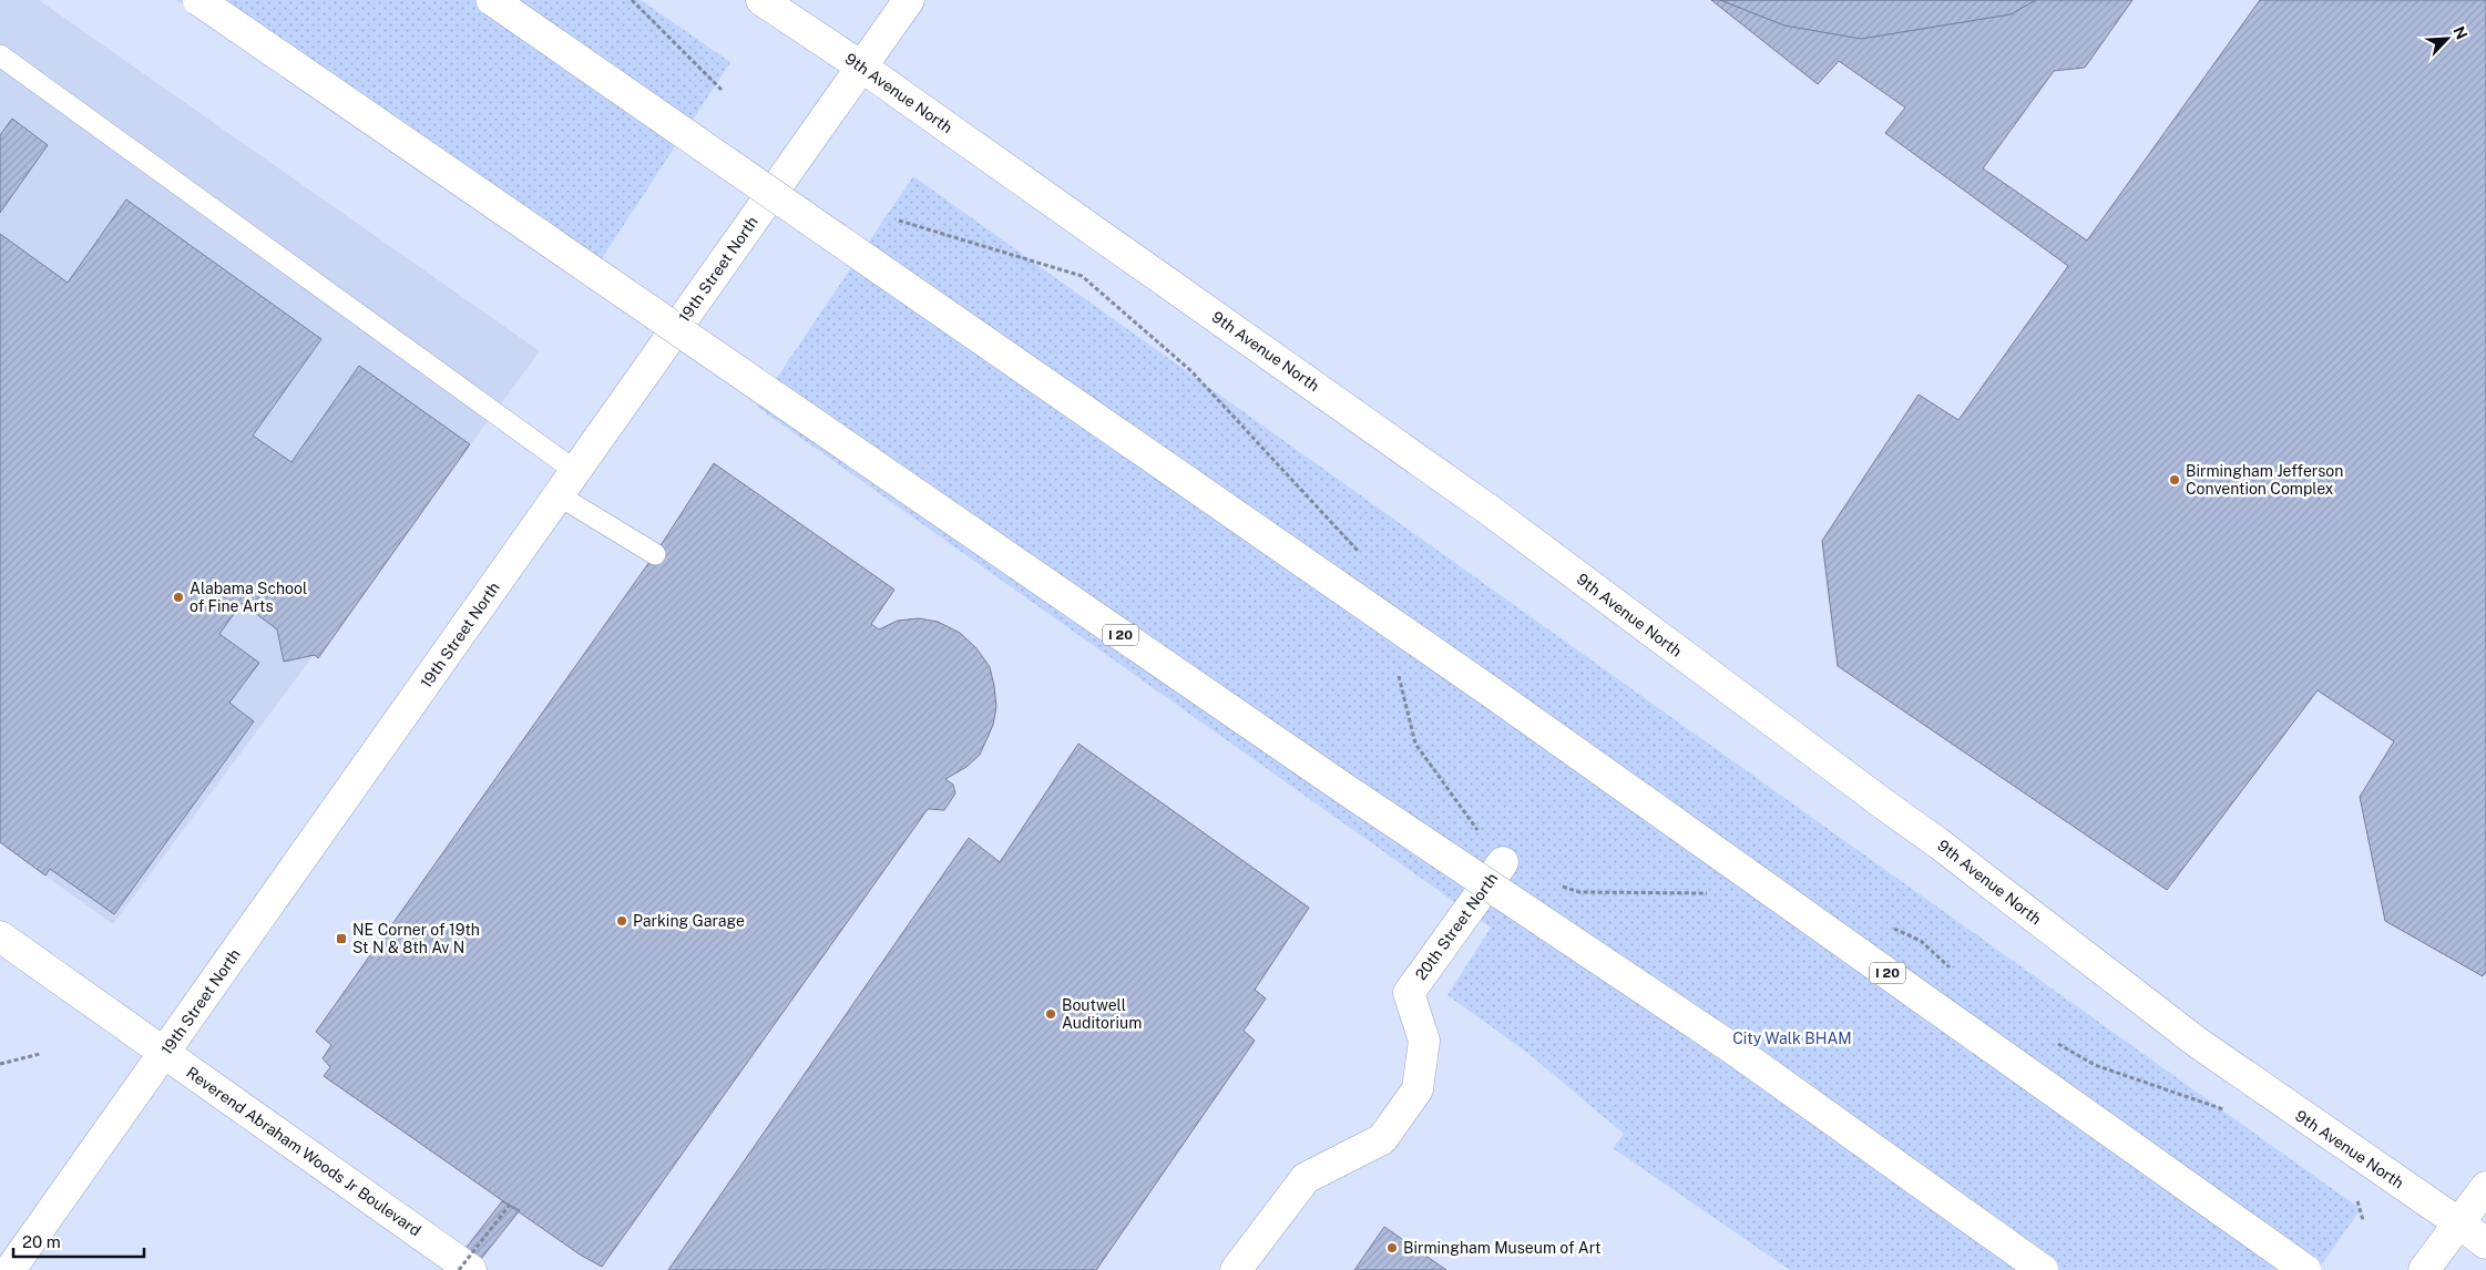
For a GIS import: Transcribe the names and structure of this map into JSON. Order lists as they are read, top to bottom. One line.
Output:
{"streets":{"main road":["9th Avenue North","19th Street North","I 20","20th Street North","Reverend Abraham Woods Jr Boulevard"]},"crossings":[["9th Avenue North","19th Street North"],["19th Street North","Reverend Abraham Woods Jr Boulevard"]],"parks":["City Walk BHAM"],"places":{"other":["Birmingham Jefferson Convention Complex","Alabama School of Fine Arts","Parking Garage","Boutwell Auditorium","Birmingham Museum of Art"],"transit":["NE Corner of 19th St N & 8th Av N"]},"scale_bar":"20 m","north":"top right"}
